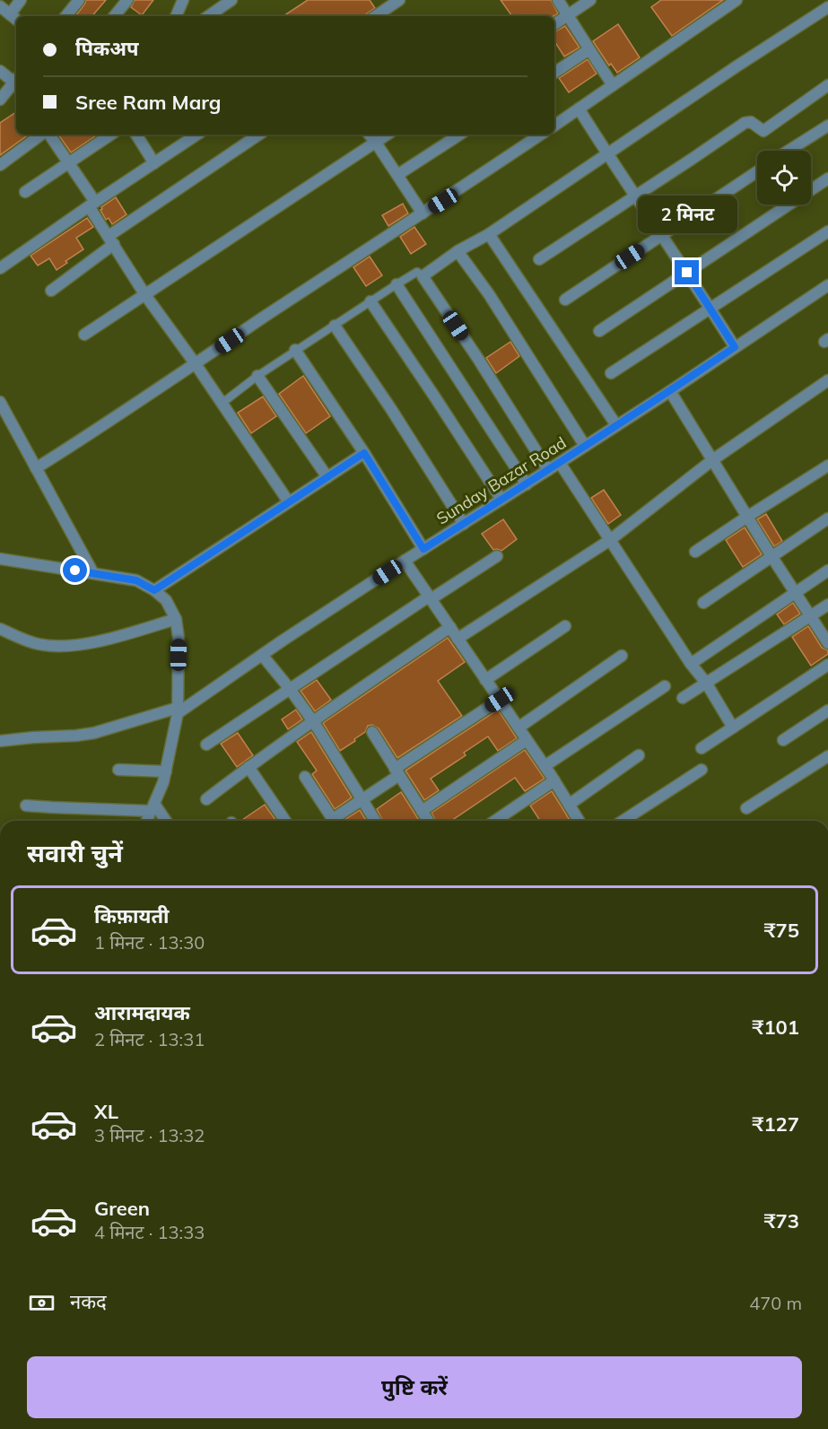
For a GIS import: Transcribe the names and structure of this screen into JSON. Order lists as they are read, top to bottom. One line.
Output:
{"streets":{"street":["Sunday Bazar Road"]},"page":{"banner":["पिकअप","Sree Ram Marg"],"bubble":"2 मिनट","heading":"सवारी चुनें","list":[{"name":"किफ़ायती","note":"1 मिनट · 13:30","value":"₹75"},{"name":"आरामदायक","note":"2 मिनट · 13:31","value":"₹101"},{"name":"XL","note":"3 मिनट · 13:32","value":"₹127"},{"name":"Green","note":"4 मिनट · 13:33","value":"₹73"}],"pay":["नकद","470 m"],"buttons":"पुष्टि करें"}}
